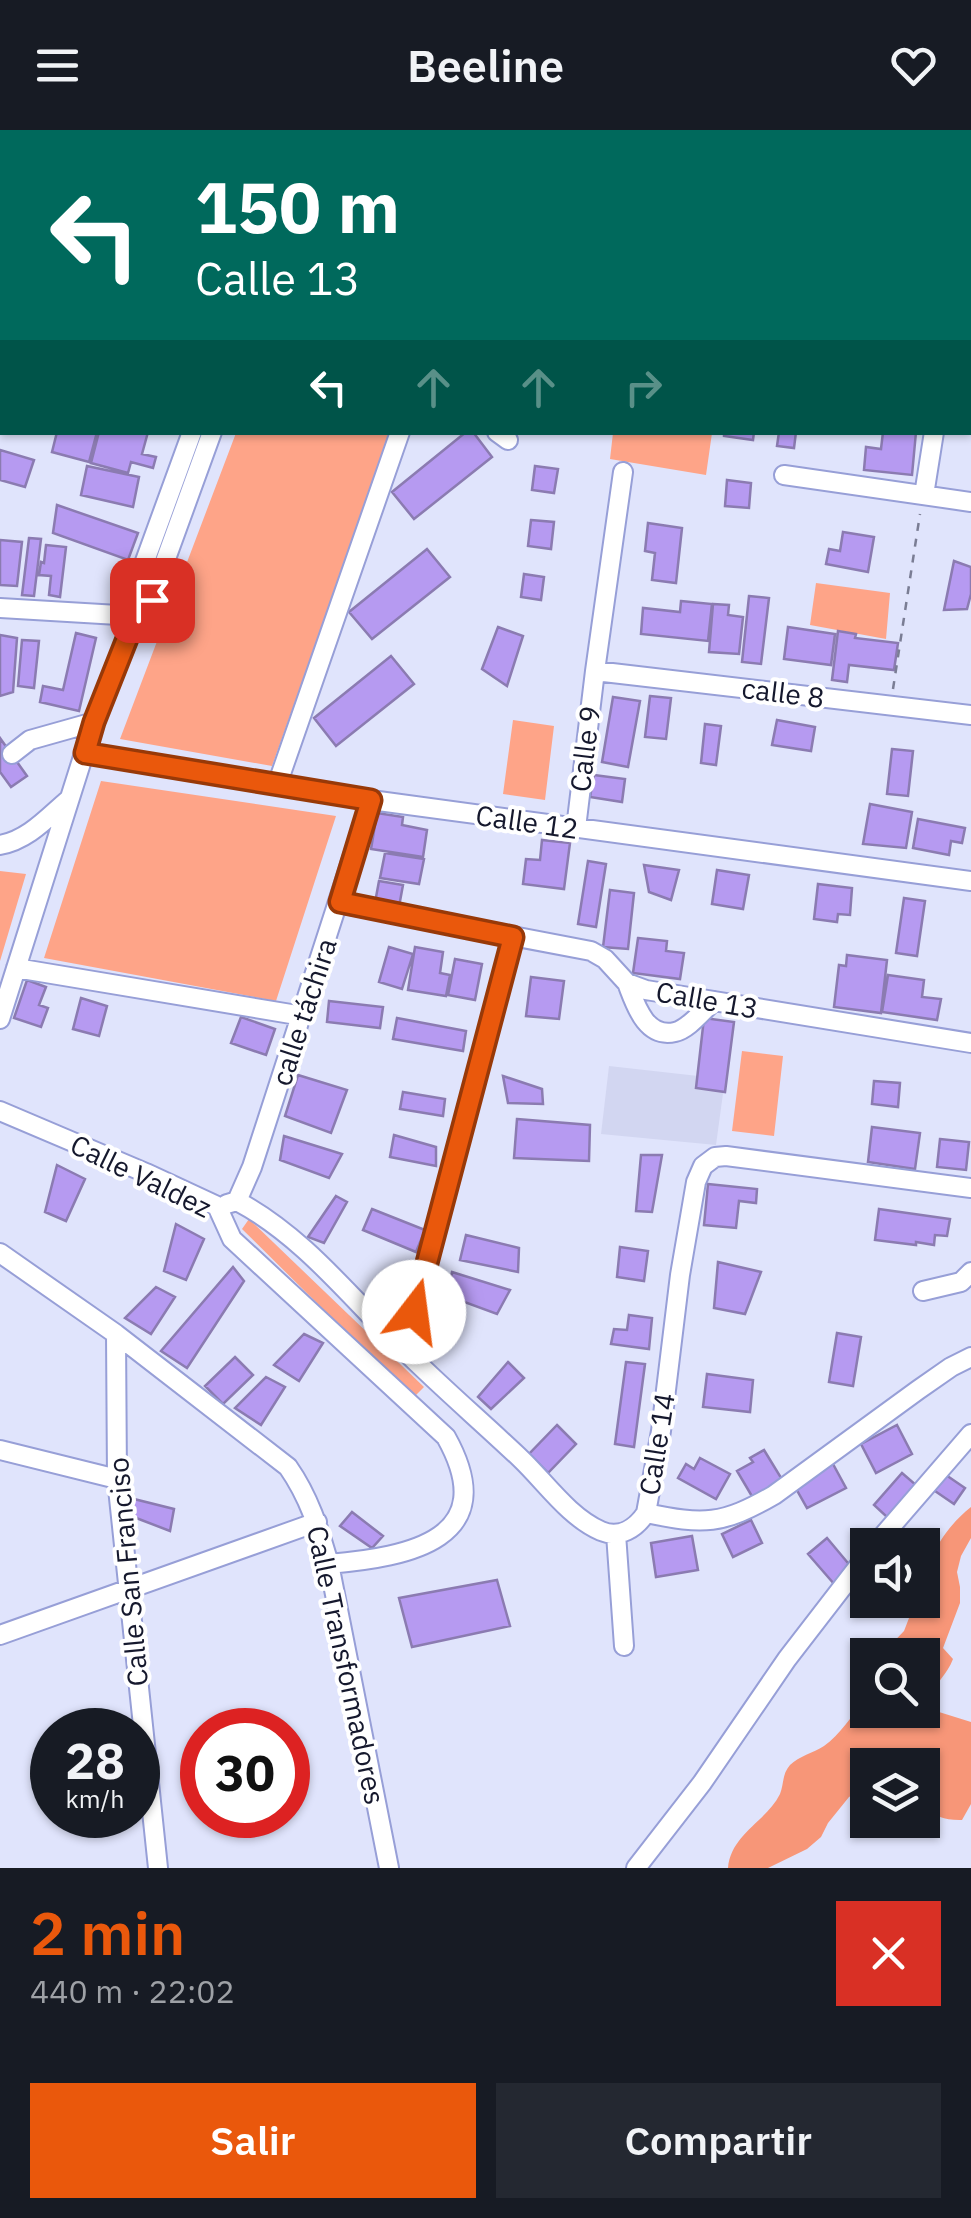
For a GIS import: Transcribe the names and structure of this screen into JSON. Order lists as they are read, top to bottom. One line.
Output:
{"streets":{"street":["calle 8","Calle 9","Calle 12","Calle 13","calle táchira","Calle Valdez","Calle 14","Calle San Franciso","Calle Transformadores"]},"crossings":[["calle 8","Calle 9"],["Calle 9","Calle 12"],["Calle 12","calle táchira"],["Calle 13","calle táchira"],["Calle Valdez","Calle Transformadores"],["Calle San Franciso","Calle Transformadores"]],"page":{"header":"Beeline","turn":["150 m","Calle 13"],"speed":"28 km/h","limit":"30","heading":["2 min","440 m · 22:02"],"buttons":["Salir","Compartir"]}}
